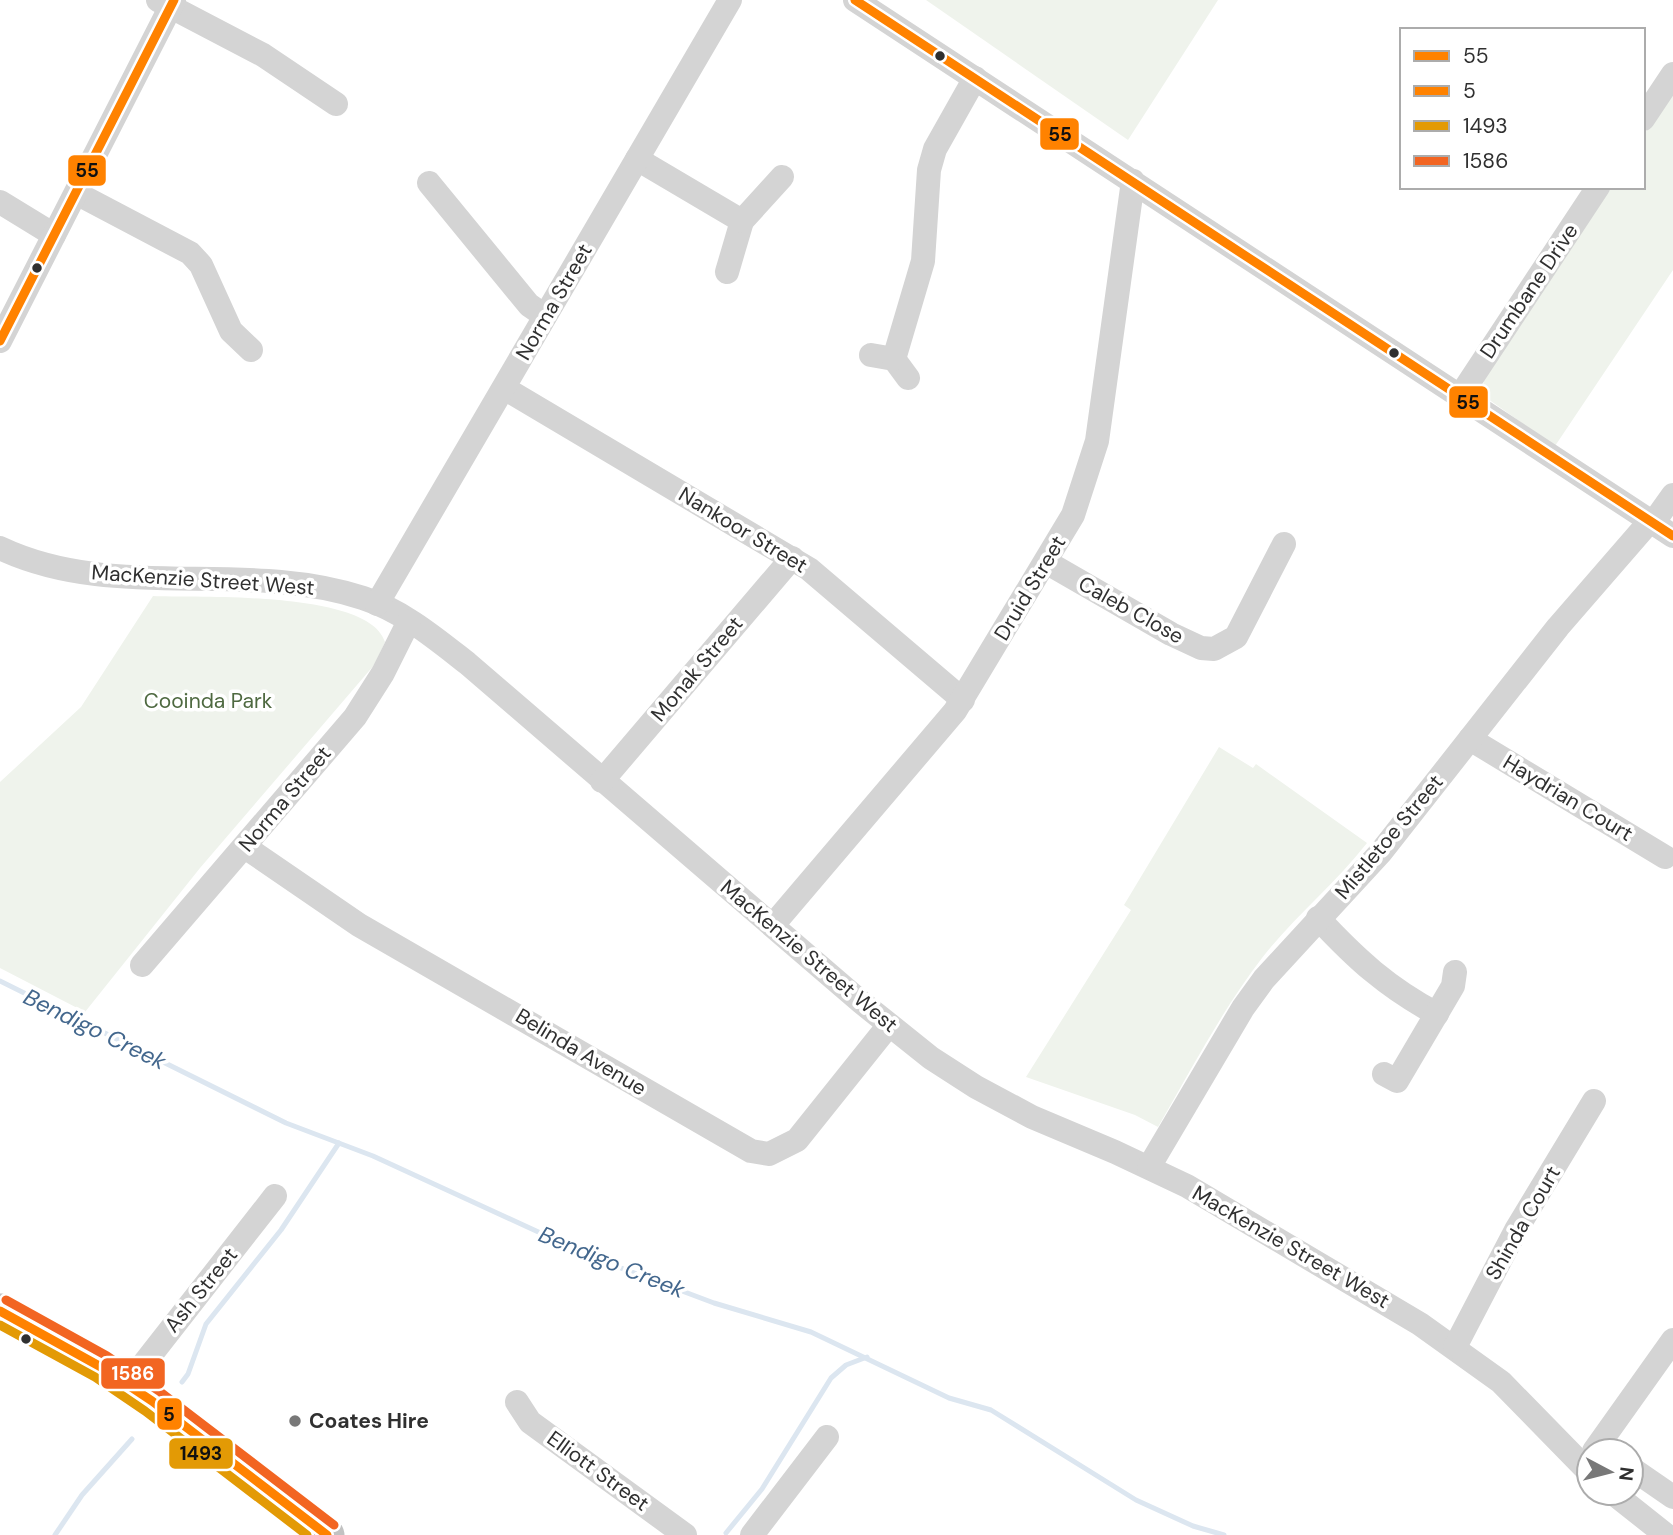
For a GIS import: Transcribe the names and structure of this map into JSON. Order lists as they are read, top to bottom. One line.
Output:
{"streets":{"street":["Drumbane Drive","Norma Street","Nankoor Street","MacKenzie Street West","Druid Street","Caleb Close","Monak Street","Haydrian Court","Mistletoe Street","Belinda Avenue","Shinda Court","Ash Street","Elliott Street"]},"crossings":[["Norma Street","Nankoor Street"],["Norma Street","MacKenzie Street West"],["Norma Street","Belinda Avenue"],["Nankoor Street","Druid Street"],["Nankoor Street","Monak Street"],["MacKenzie Street West","Druid Street"],["MacKenzie Street West","Monak Street"],["MacKenzie Street West","Mistletoe Street"],["MacKenzie Street West","Belinda Avenue"],["MacKenzie Street West","Shinda Court"],["Druid Street","Caleb Close"],["Haydrian Court","Mistletoe Street"]],"water":["Bendigo Creek"],"parks":["Cooinda Park"],"places":["Coates Hire"],"lines":["transit line 55","transit line 1586","transit line 5","transit line 1493"],"legend":["55","5","1493","1586"],"north":"right"}
